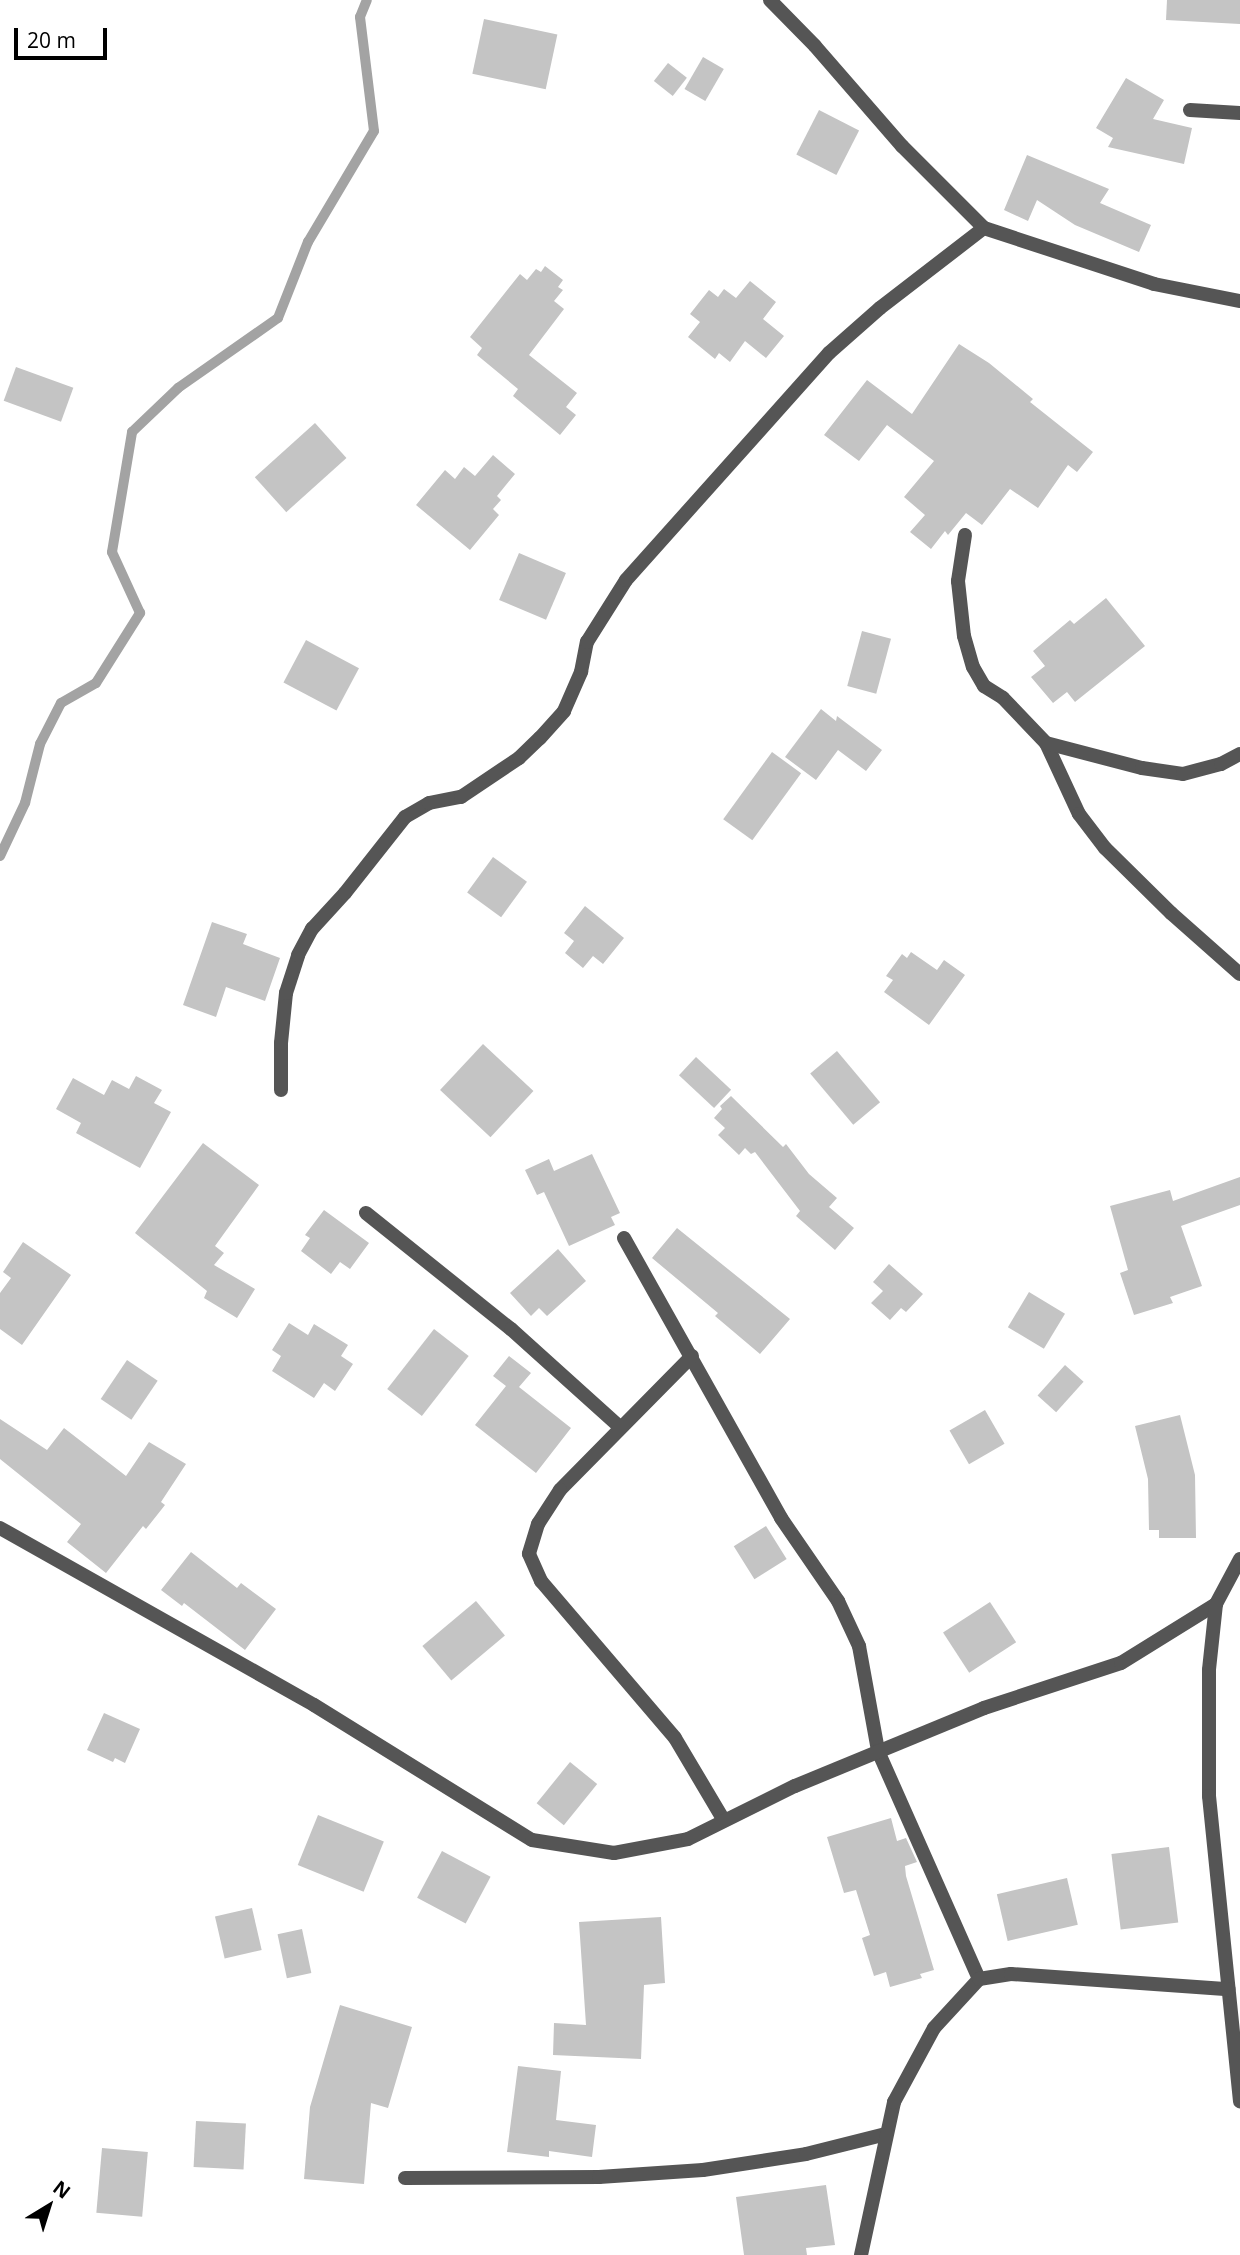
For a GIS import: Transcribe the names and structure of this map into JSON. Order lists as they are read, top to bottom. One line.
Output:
{"scale_bar":"20 m","north":"top right"}
